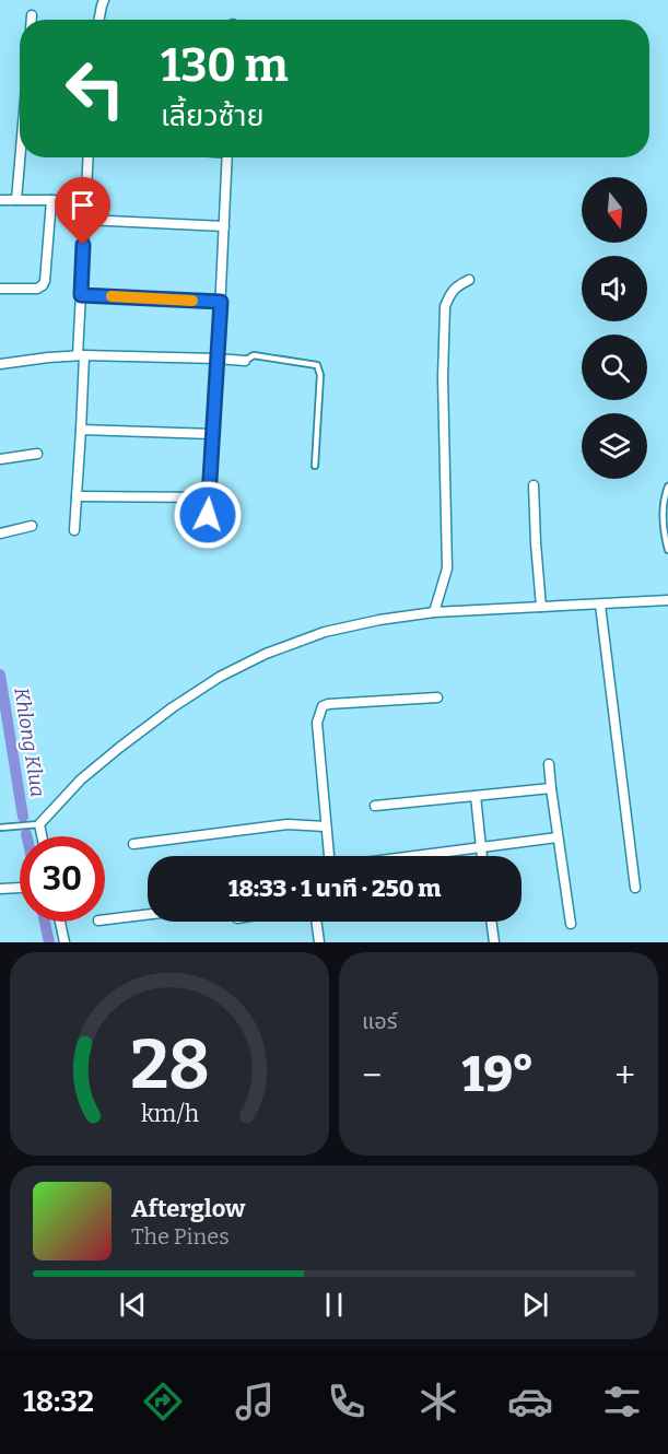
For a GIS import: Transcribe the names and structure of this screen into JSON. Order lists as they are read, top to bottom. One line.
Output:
{"water":["Khlong Klua"],"north":"bottom","page":{"turn":["130 m","เลี้ยวซ้าย"],"limit":"30","trip":"18:33 · 1 นาที · 250 m","tile":"แอร์","heat":["−","19°","+"],"song":["Afterglow","The Pines"],"tabs":"18:32","gauge":["28","km/h"]}}
